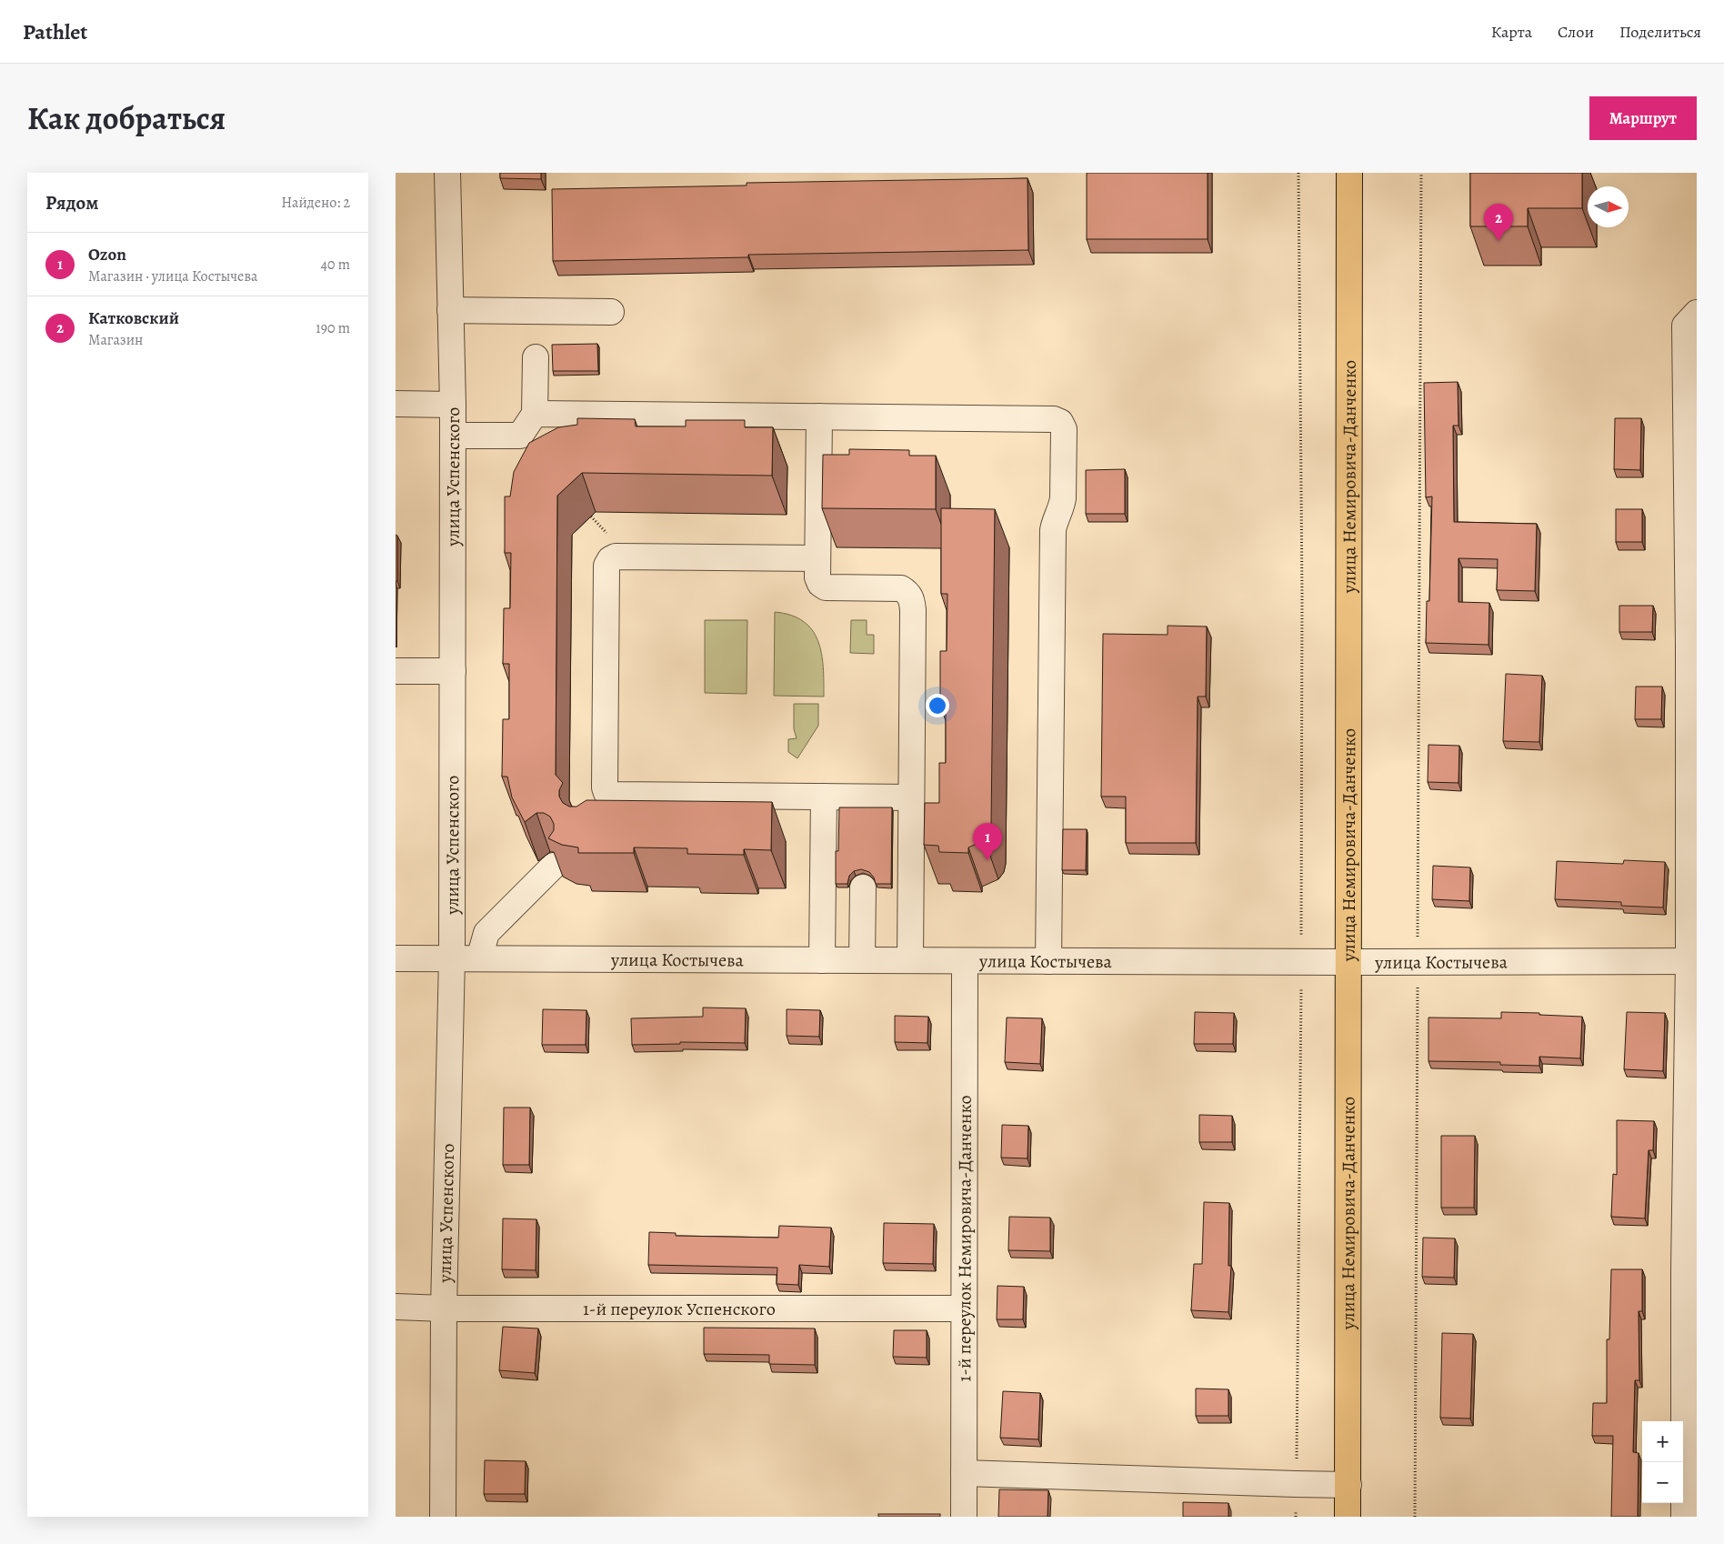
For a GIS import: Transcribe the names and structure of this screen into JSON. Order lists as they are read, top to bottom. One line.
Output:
{"streets":{"main road":["улица Немировича-Данченко"],"street":["улица Успенского","улица Костычева","1-й переулок Немировича-Данченко","1-й переулок Успенского"]},"crossings":[["улица Успенского","улица Костычева"],["улица Успенского","1-й переулок Успенского"],["улица Немировича-Данченко","улица Костычева"],["улица Костычева","1-й переулок Немировича-Данченко"],["1-й переулок Немировича-Данченко","1-й переулок Успенского"]],"north":"right","page":{"header":"Pathlet","nav":["Карта","Слои","Поделиться"],"title":"Как добраться","buttons":"Маршрут","heading":["Рядом","Найдено: 2"],"pins":["2","1"],"list":[{"mark":"1","name":"Ozon","note":"Магазин · улица Костычева","value":"40 m"},{"mark":"2","name":"Катковский","note":"Магазин","value":"190 m"}],"map_buttons":["+","−"]}}
